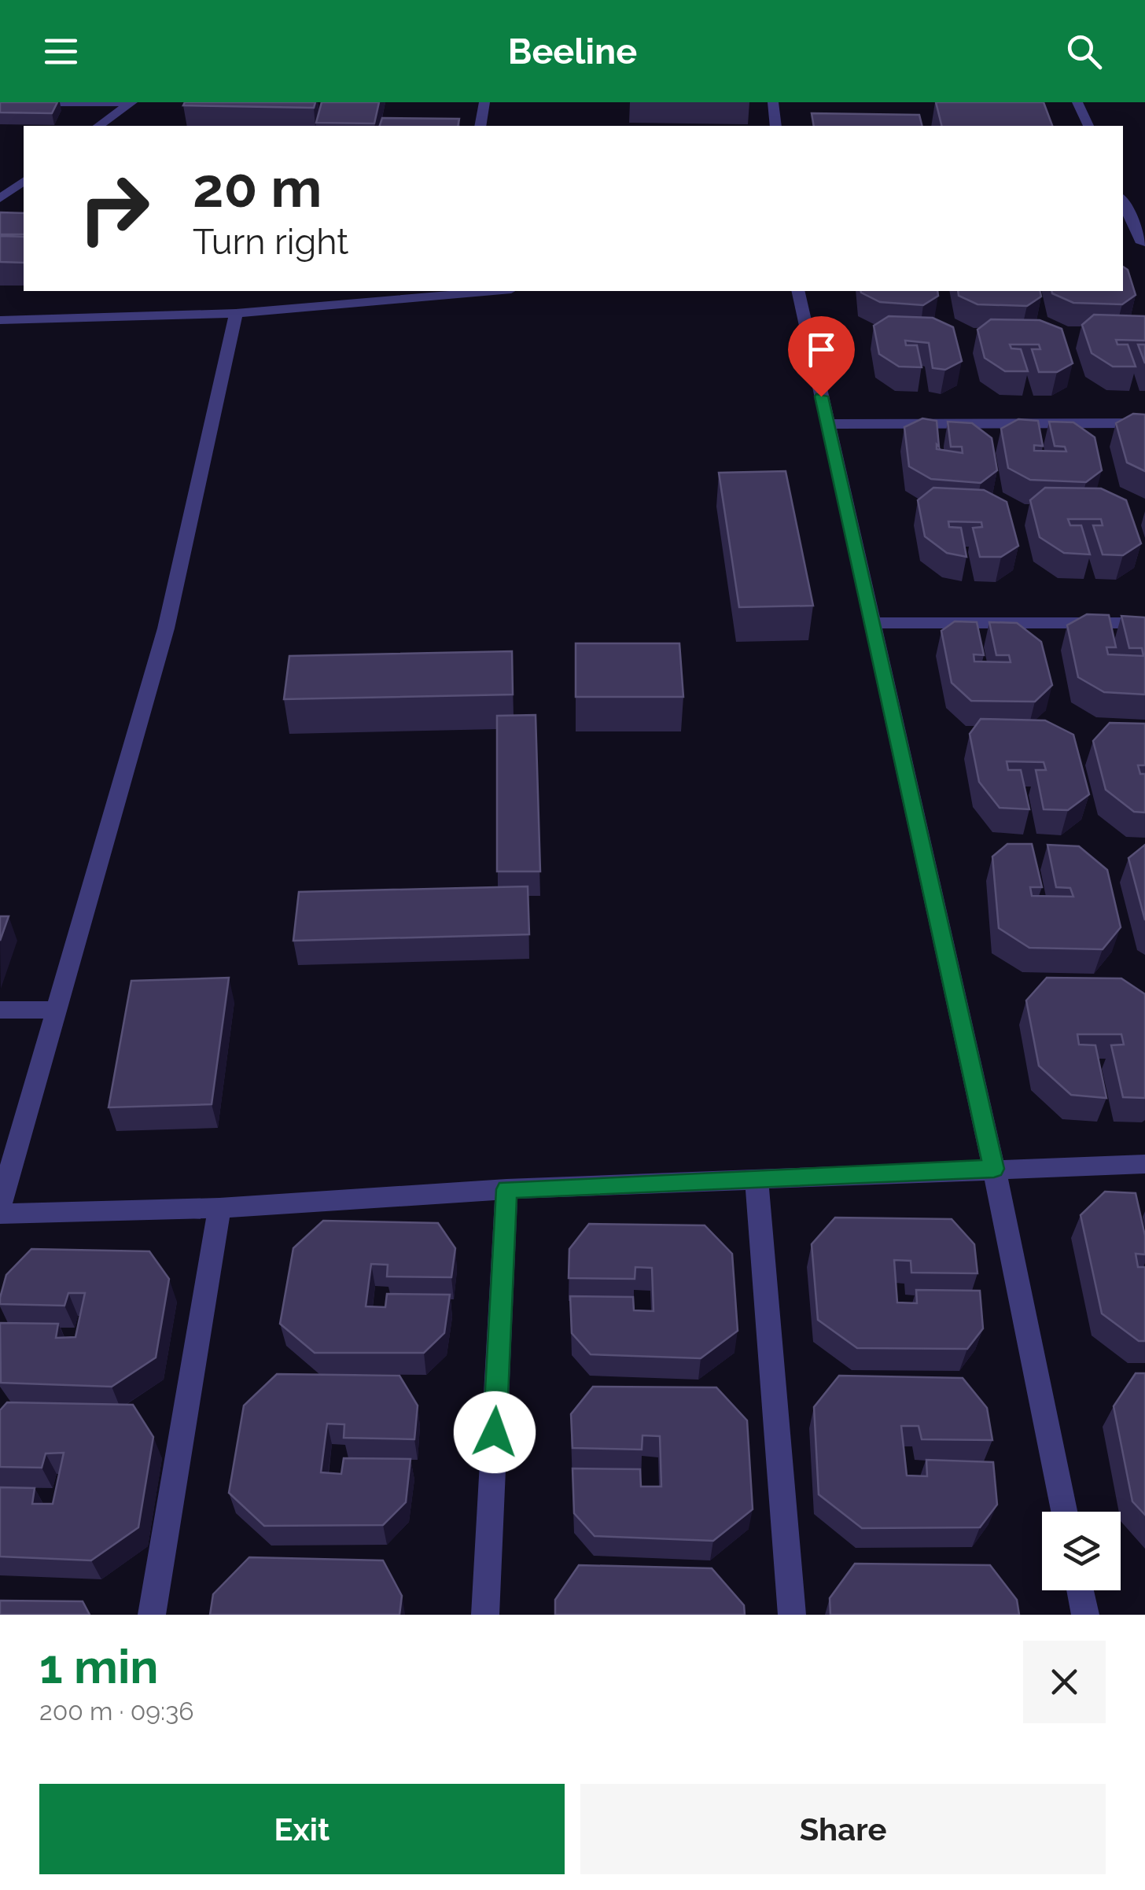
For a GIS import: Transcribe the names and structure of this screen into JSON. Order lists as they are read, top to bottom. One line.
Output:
{"page":{"header":"Beeline","turn":["20 m","Turn right"],"heading":["1 min","200 m · 09:36"],"buttons":["Exit","Share"]}}
